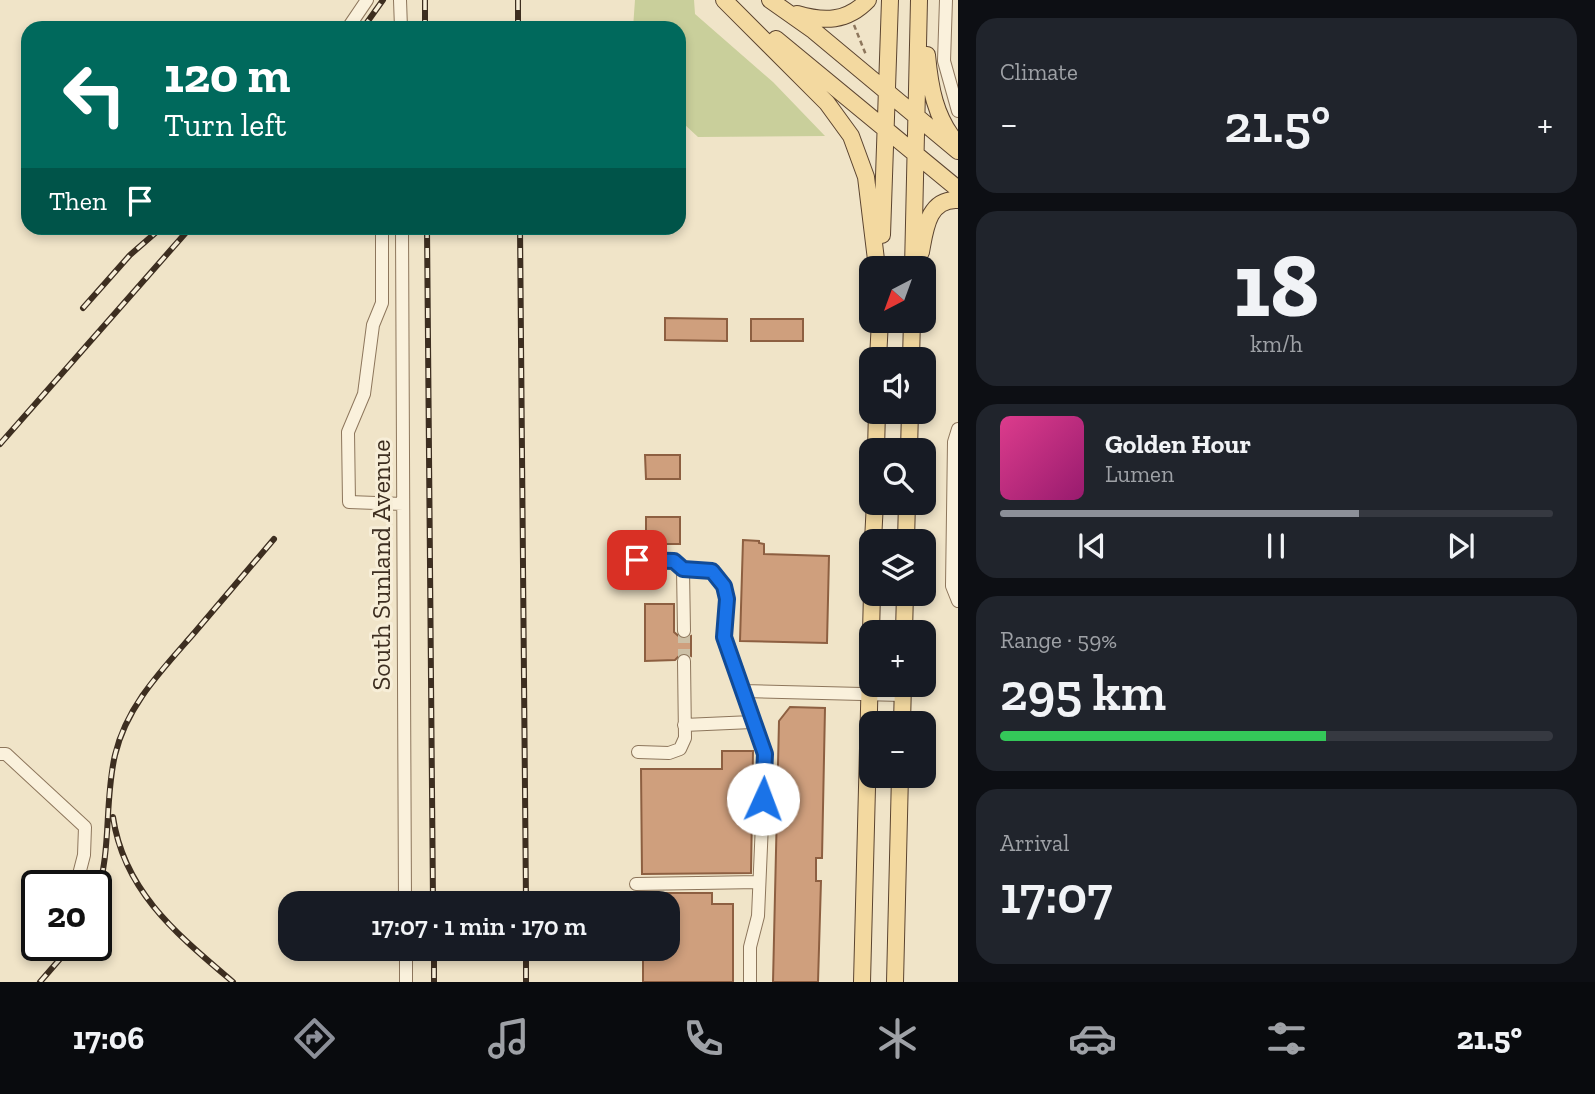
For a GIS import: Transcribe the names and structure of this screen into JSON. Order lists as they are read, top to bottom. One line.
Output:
{"streets":{"street":["South Sunland Avenue"]},"north":"bottom left","page":{"tile":["Climate",["18","km/h"],["Range · 59%","295 km"],["Arrival","17:07"]],"turn":["120 m","Turn left"],"heat":["−","21.5°","+"],"then":"Then","map_buttons":["+","−"],"song":["Golden Hour","Lumen"],"limit":"20","trip":"17:07 · 1 min · 170 m","tabs":["17:06","21.5°"]}}
